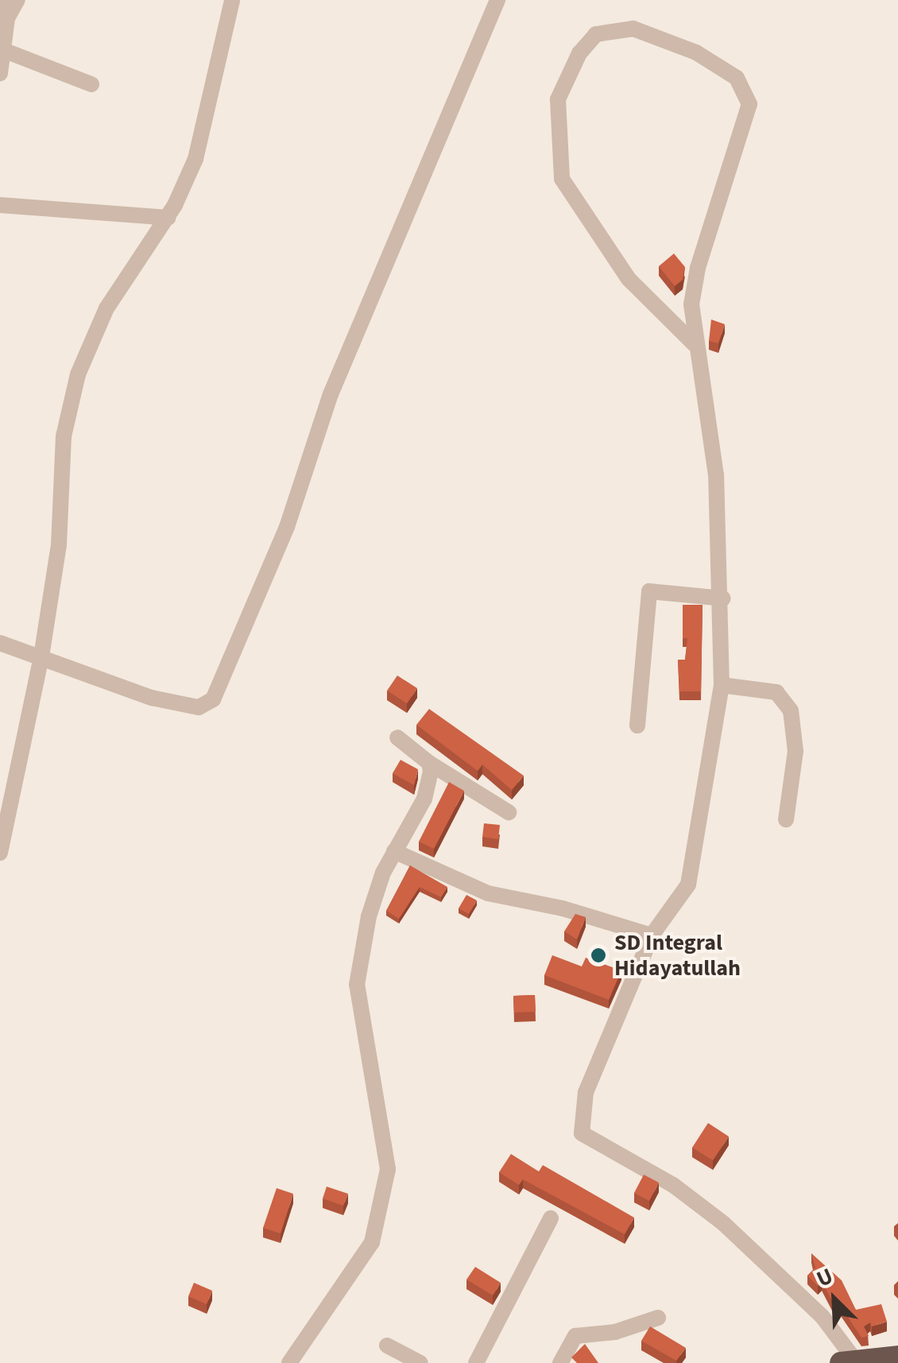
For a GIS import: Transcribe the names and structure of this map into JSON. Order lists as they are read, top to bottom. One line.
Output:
{"places":["SD Integral Hidayatullah"],"north":"top left"}
